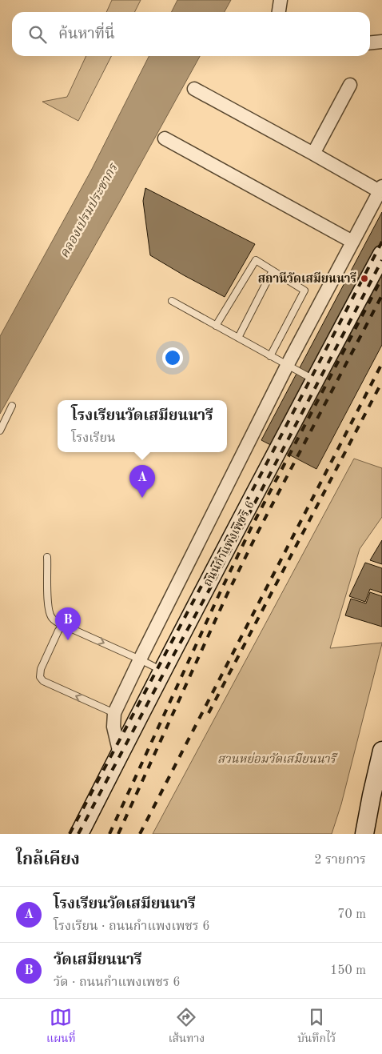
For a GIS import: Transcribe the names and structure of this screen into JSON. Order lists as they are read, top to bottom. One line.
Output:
{"streets":{"street":["ถนนกำแพงเพชร 6"]},"water":["คลองเปรมประชากร"],"parks":["สวนหย่อมวัดเสมียนนารี"],"places":["สถานีวัดเสมียนนารี"],"page":{"search":"ค้นหาที่นี่","popup":["โรงเรียนวัดเสมียนนารี","โรงเรียน"],"pins":["A","B"],"heading":["ใกล้เคียง","2 รายการ"],"list":[{"mark":"A","name":"โรงเรียนวัดเสมียนนารี","note":"โรงเรียน · ถนนกำแพงเพชร 6","value":"70 m"},{"mark":"B","name":"วัดเสมียนนารี","note":"วัด · ถนนกำแพงเพชร 6","value":"150 m"}],"nav":["แผนที่","เส้นทาง","บันทึกไว้"]}}
